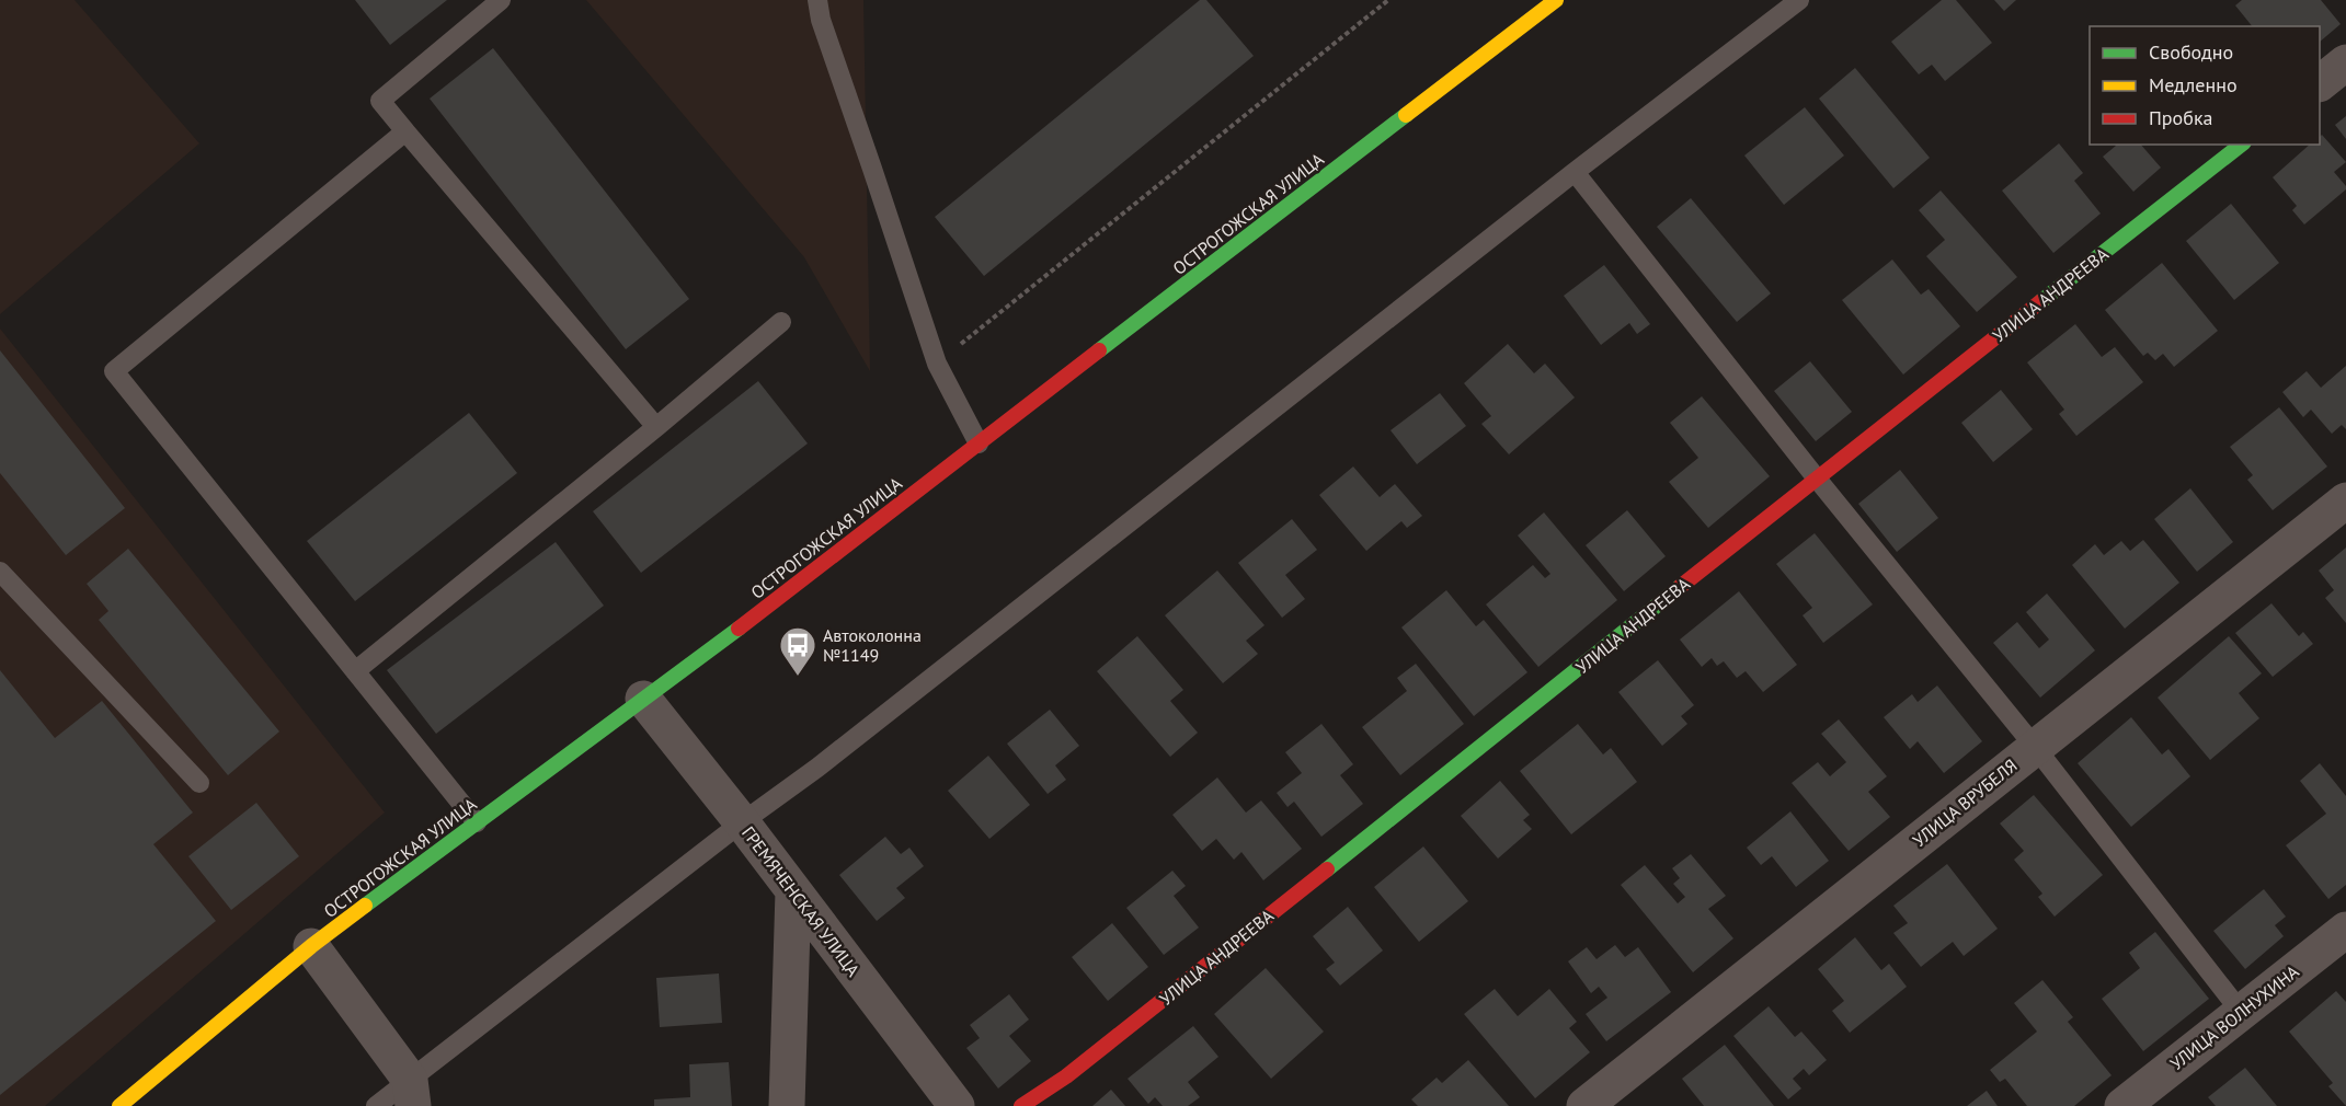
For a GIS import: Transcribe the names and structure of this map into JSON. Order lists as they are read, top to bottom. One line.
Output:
{"streets":{"street":["ОСТРОГОЖСКАЯ УЛИЦА","УЛИЦА АНДРЕЕВА","УЛИЦА ВРУБЕЛЯ","ГРЕМЯЧЕНСКАЯ УЛИЦА","УЛИЦА ВОЛНУХИНА"]},"crossings":[["ОСТРОГОЖСКАЯ УЛИЦА","ГРЕМЯЧЕНСКАЯ УЛИЦА"]],"places":{"bus stop":["Автоколонна №1149"]},"legend":["Свободно","Медленно","Пробка"]}
